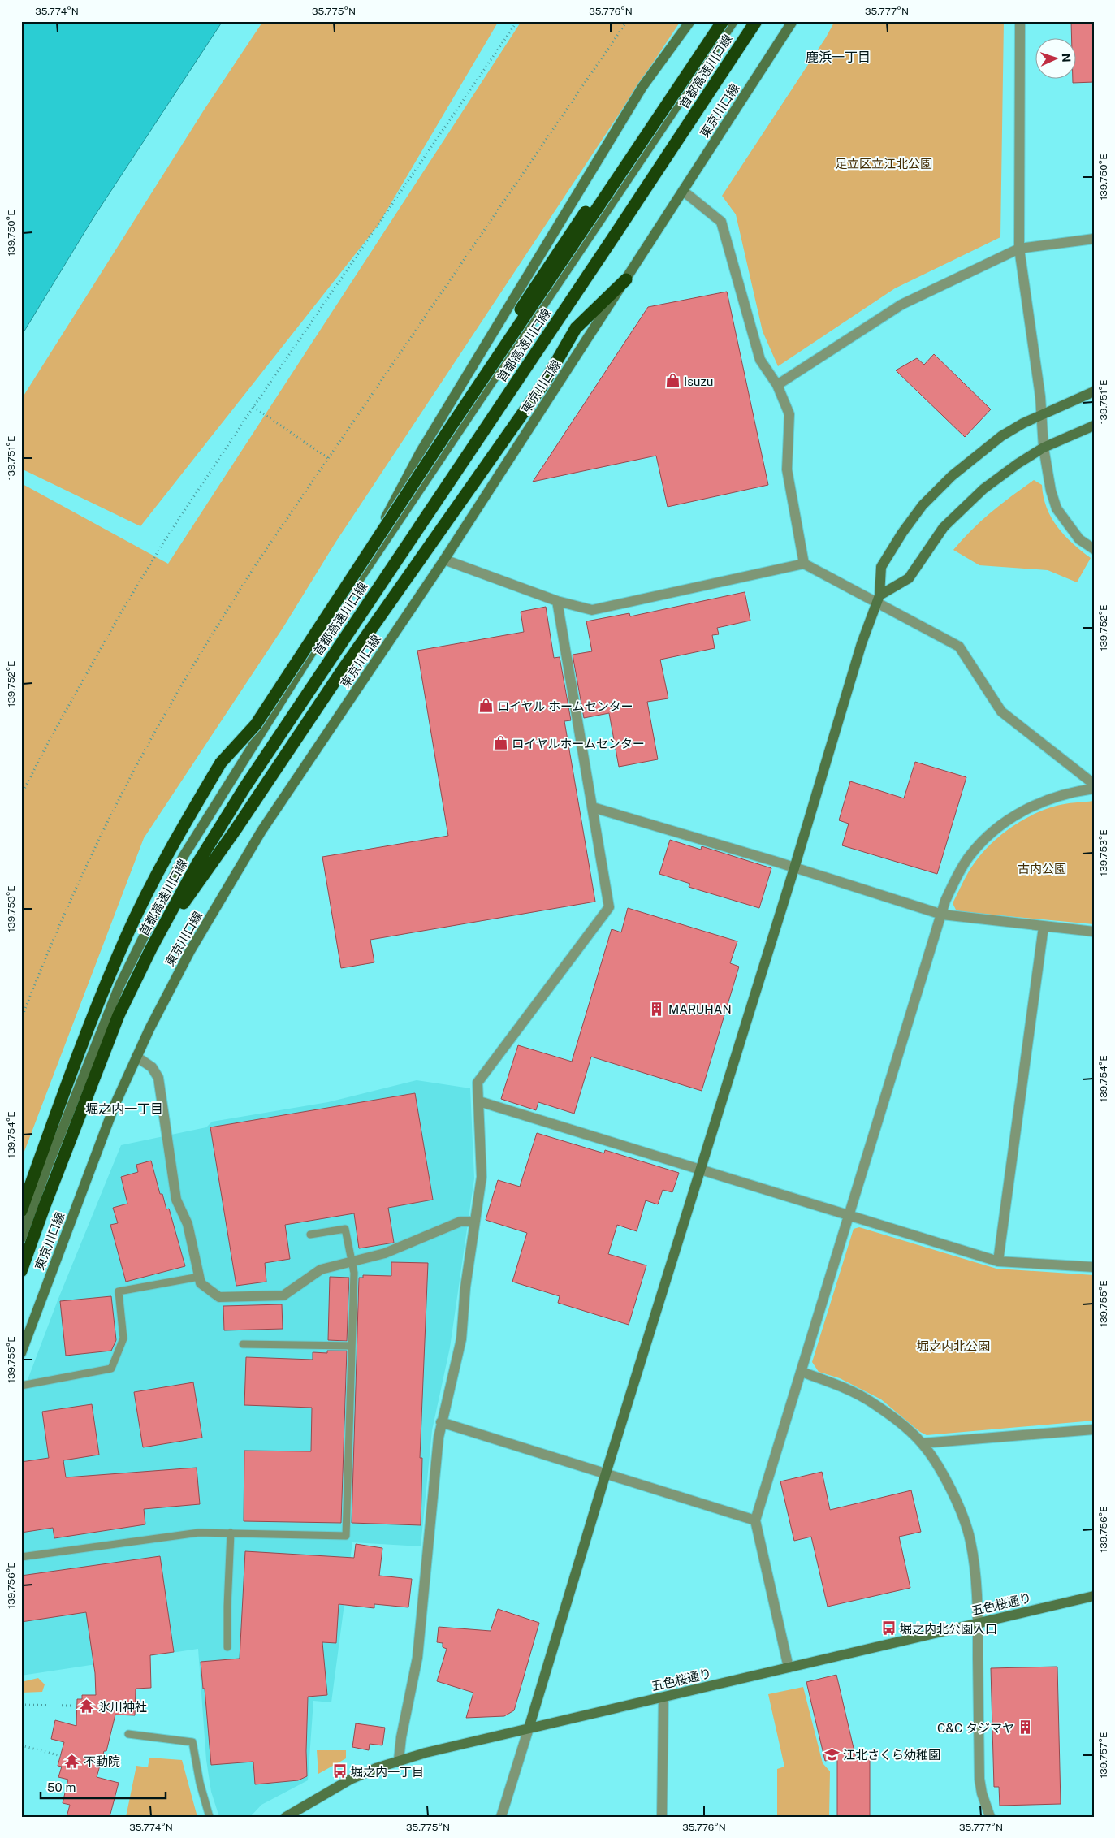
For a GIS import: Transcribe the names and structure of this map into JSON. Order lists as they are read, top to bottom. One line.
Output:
{"streets":{"highway":["首都高速川口線"],"street":["東京川口線","五色桜通り"]},"districts":["鹿浜一丁目","堀之内一丁目"],"parks":["足立区立江北公園","古内公園","堀之内北公園"],"places":{"shop":["Isuzu","ロイヤル ホームセンター","ロイヤルホームセンター"],"building":["MARUHAN","C&C タジマヤ"],"bus stop":["堀之内北公園入口","堀之内一丁目"],"temple":["氷川神社","不動院"],"school or university":["江北さくら幼稚園"]},"scale_bar":"50 m","north":"right","coordinates":["35.774°N","35.775°N","35.776°N","35.777°N","139.750°E","139.751°E","139.752°E","139.753°E","139.754°E","139.755°E","139.756°E","139.757°E"]}
